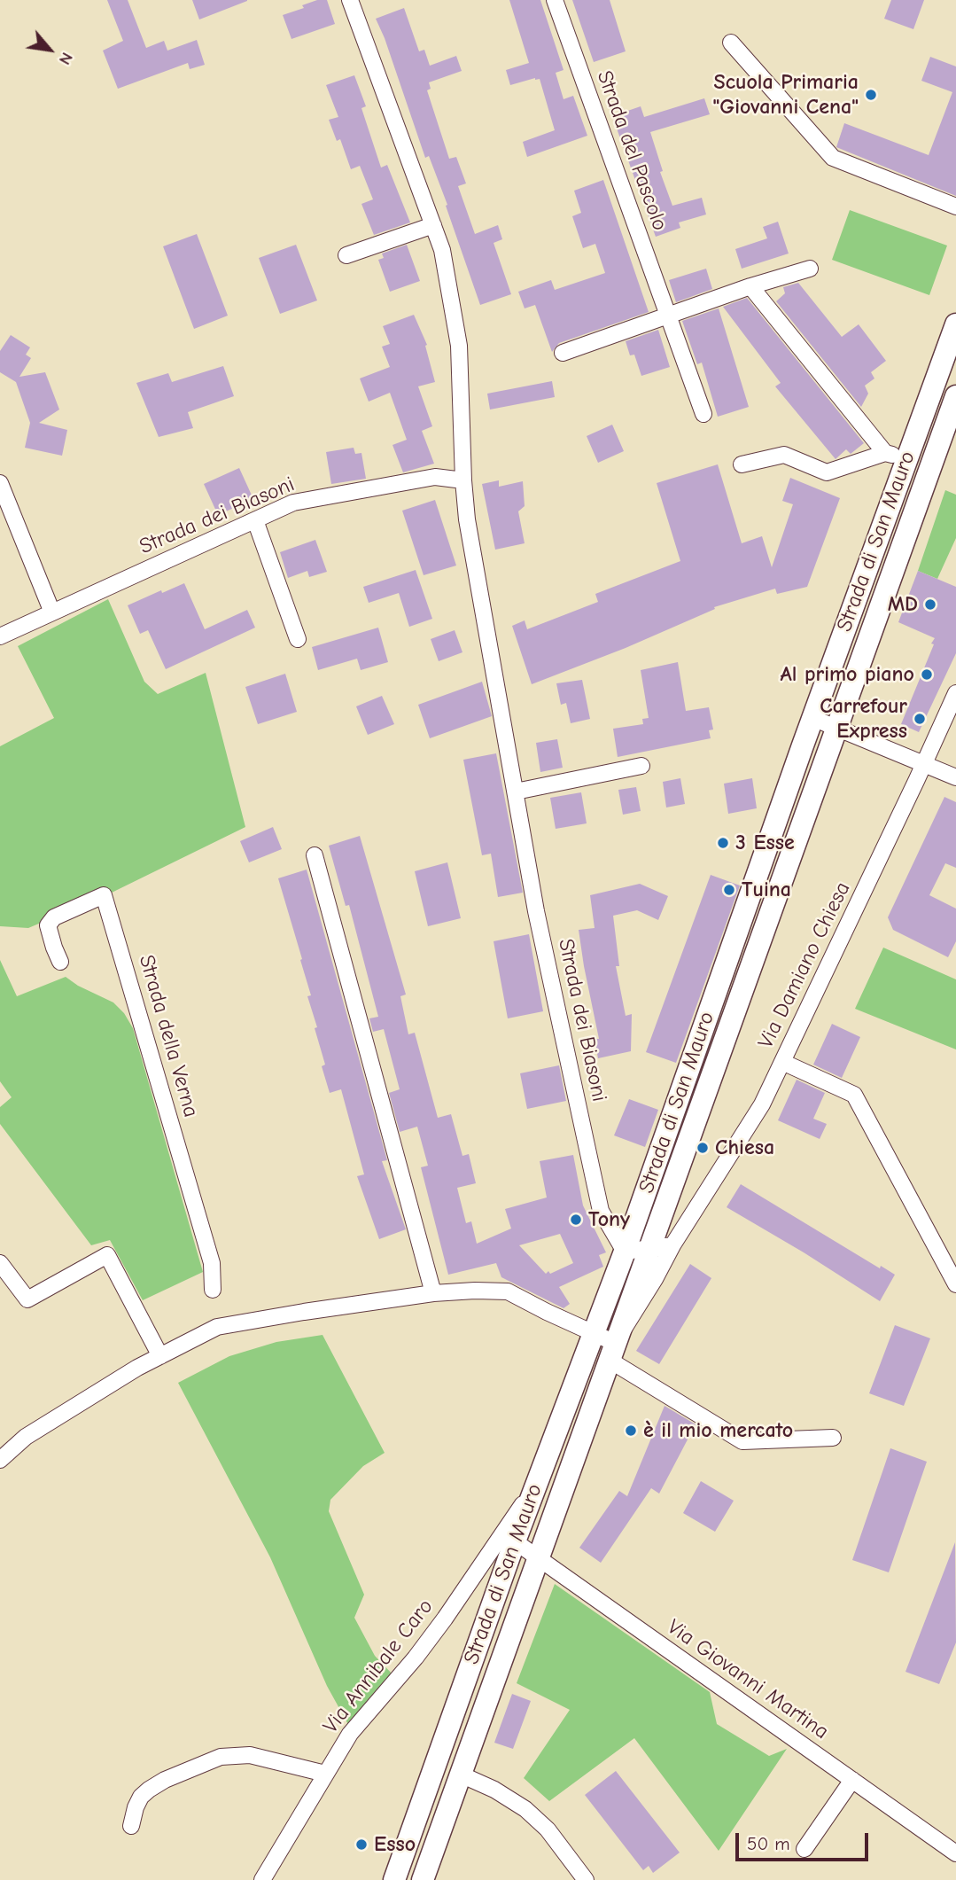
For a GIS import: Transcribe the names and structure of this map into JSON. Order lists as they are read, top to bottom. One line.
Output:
{"streets":{"main road":["Strada di San Mauro"],"street":["Strada del Pascolo","Strada dei Biasoni","Via Damiano Chiesa","Strada della Verna","Via Annibale Caro","Via Giovanni Martina"]},"crossings":[["Strada dei Biasoni","Strada di San Mauro"],["Strada di San Mauro","Via Damiano Chiesa"],["Strada di San Mauro","Via Annibale Caro"],["Strada di San Mauro","Via Giovanni Martina"]],"places":["Scuola Primaria \"Giovanni Cena\"","MD","Al primo piano","Carrefour Express","3 Esse","Tuina","Chiesa","Tony","è il mio mercato","Esso"],"scale_bar":"50 m","north":"bottom right"}
